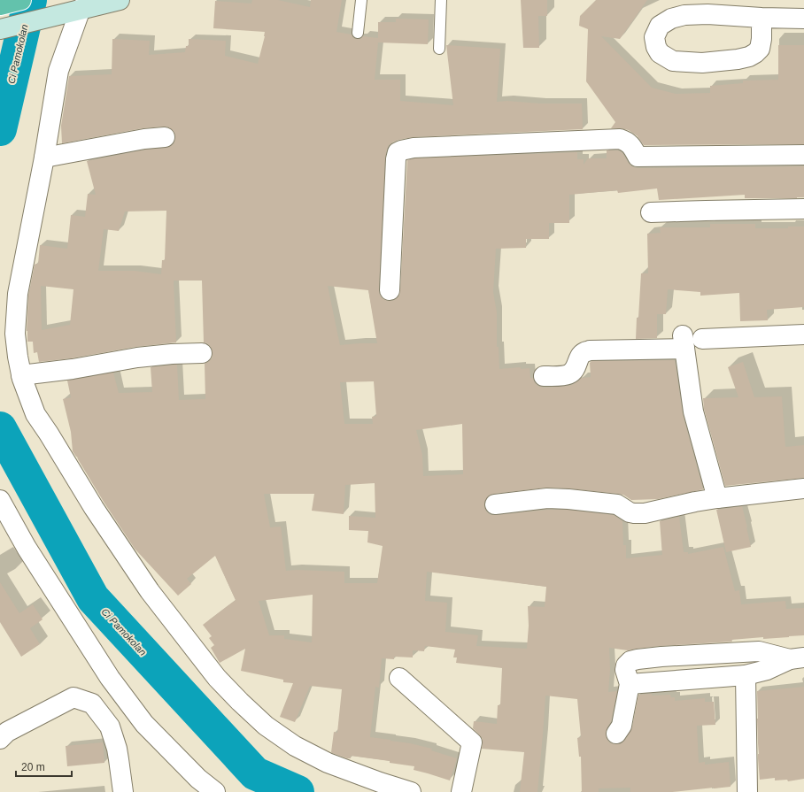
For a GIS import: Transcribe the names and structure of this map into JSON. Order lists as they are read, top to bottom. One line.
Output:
{"water":["Ci Pamokolan"],"scale_bar":"20 m"}
